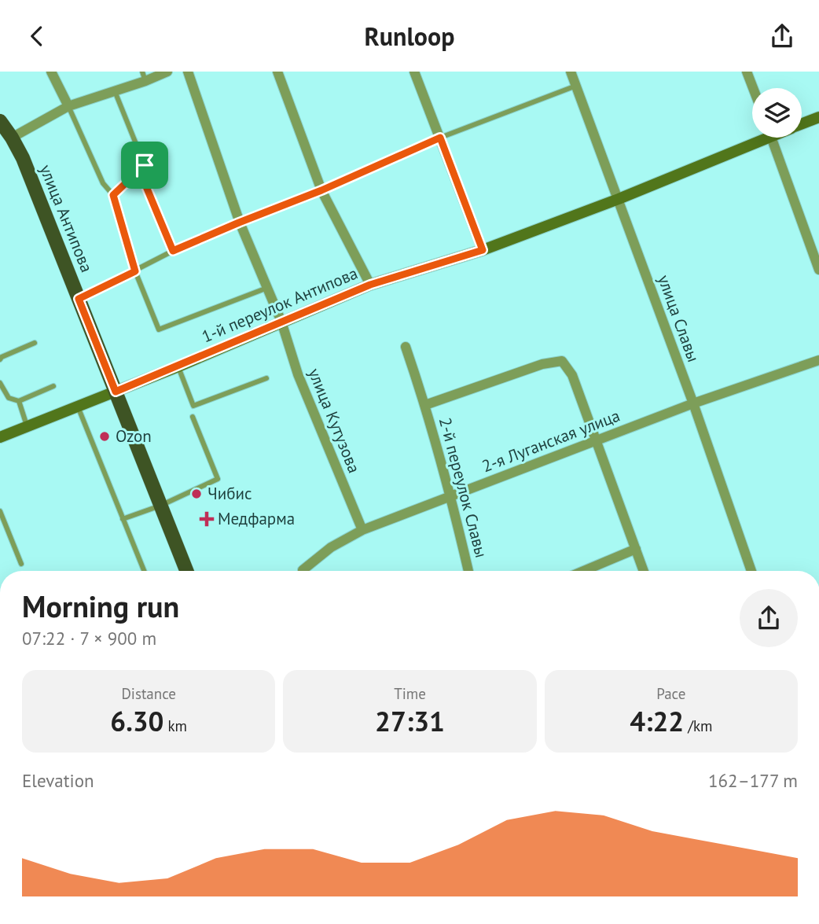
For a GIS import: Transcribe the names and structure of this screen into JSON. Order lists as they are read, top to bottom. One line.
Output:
{"streets":{"main road":["улица Антипова","1-й переулок Антипова"],"street":["улица Славы","улица Кутузова","2-я Луганская улица","2-й переулок Славы"]},"crossings":[["улица Антипова","1-й переулок Антипова"],["1-й переулок Антипова","улица Славы"],["1-й переулок Антипова","улица Кутузова"],["улица Славы","2-я Луганская улица"],["улица Кутузова","2-я Луганская улица"],["2-я Луганская улица","2-й переулок Славы"]],"places":{"other":["Ozon","Чибис"],"health":["Медфарма"]},"page":{"header":"Runloop","heading":["Morning run","07:22 · 7 × 900 m"],"stats":[["Distance","6.30 km"],["Time","27:31"],["Pace","4:22 /km"]],"chart":["Elevation","162–177 m"]}}
